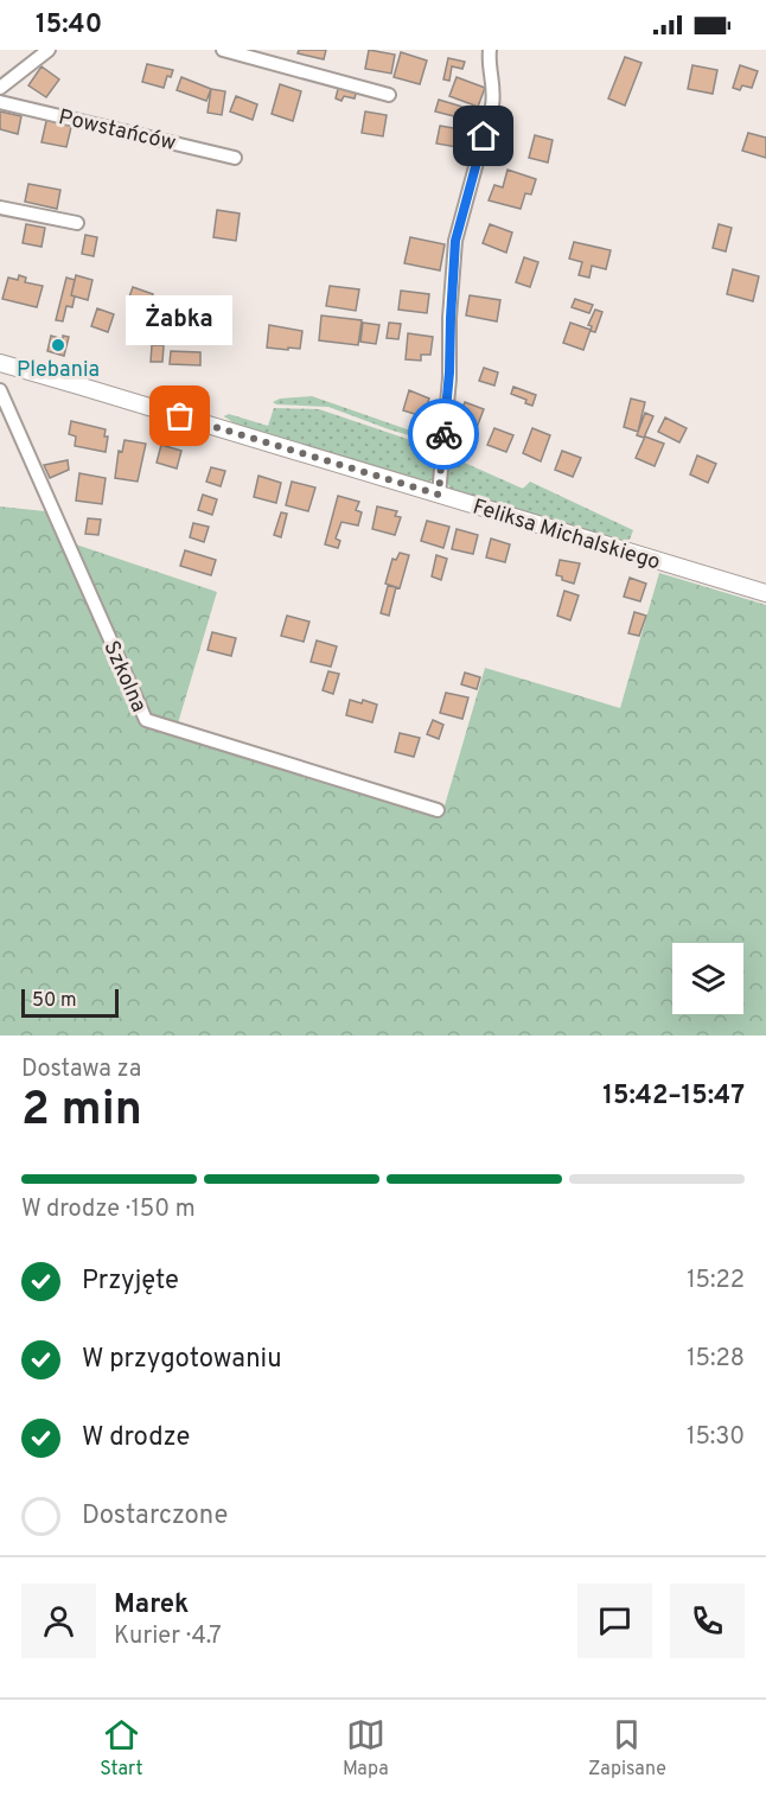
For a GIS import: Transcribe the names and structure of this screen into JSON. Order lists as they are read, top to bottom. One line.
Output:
{"streets":{"street":["Powstańców","Feliksa Michalskiego","Szkolna"]},"places":["Plebania","Żabka"],"scale_bar":"50 m","page":{"status":"15:40","bubble":"Żabka","scale":"50 m","heading":["2 min","Dostawa za","15:42–15:47"],"panel":["Marek","Kurier · 4.7"],"bar":"W drodze · 150 m","list":[["Przyjęte","15:22"],["W przygotowaniu","15:28"],["W drodze","15:30"],"Dostarczone"],"tabs":["Start","Mapa","Zapisane"]}}
